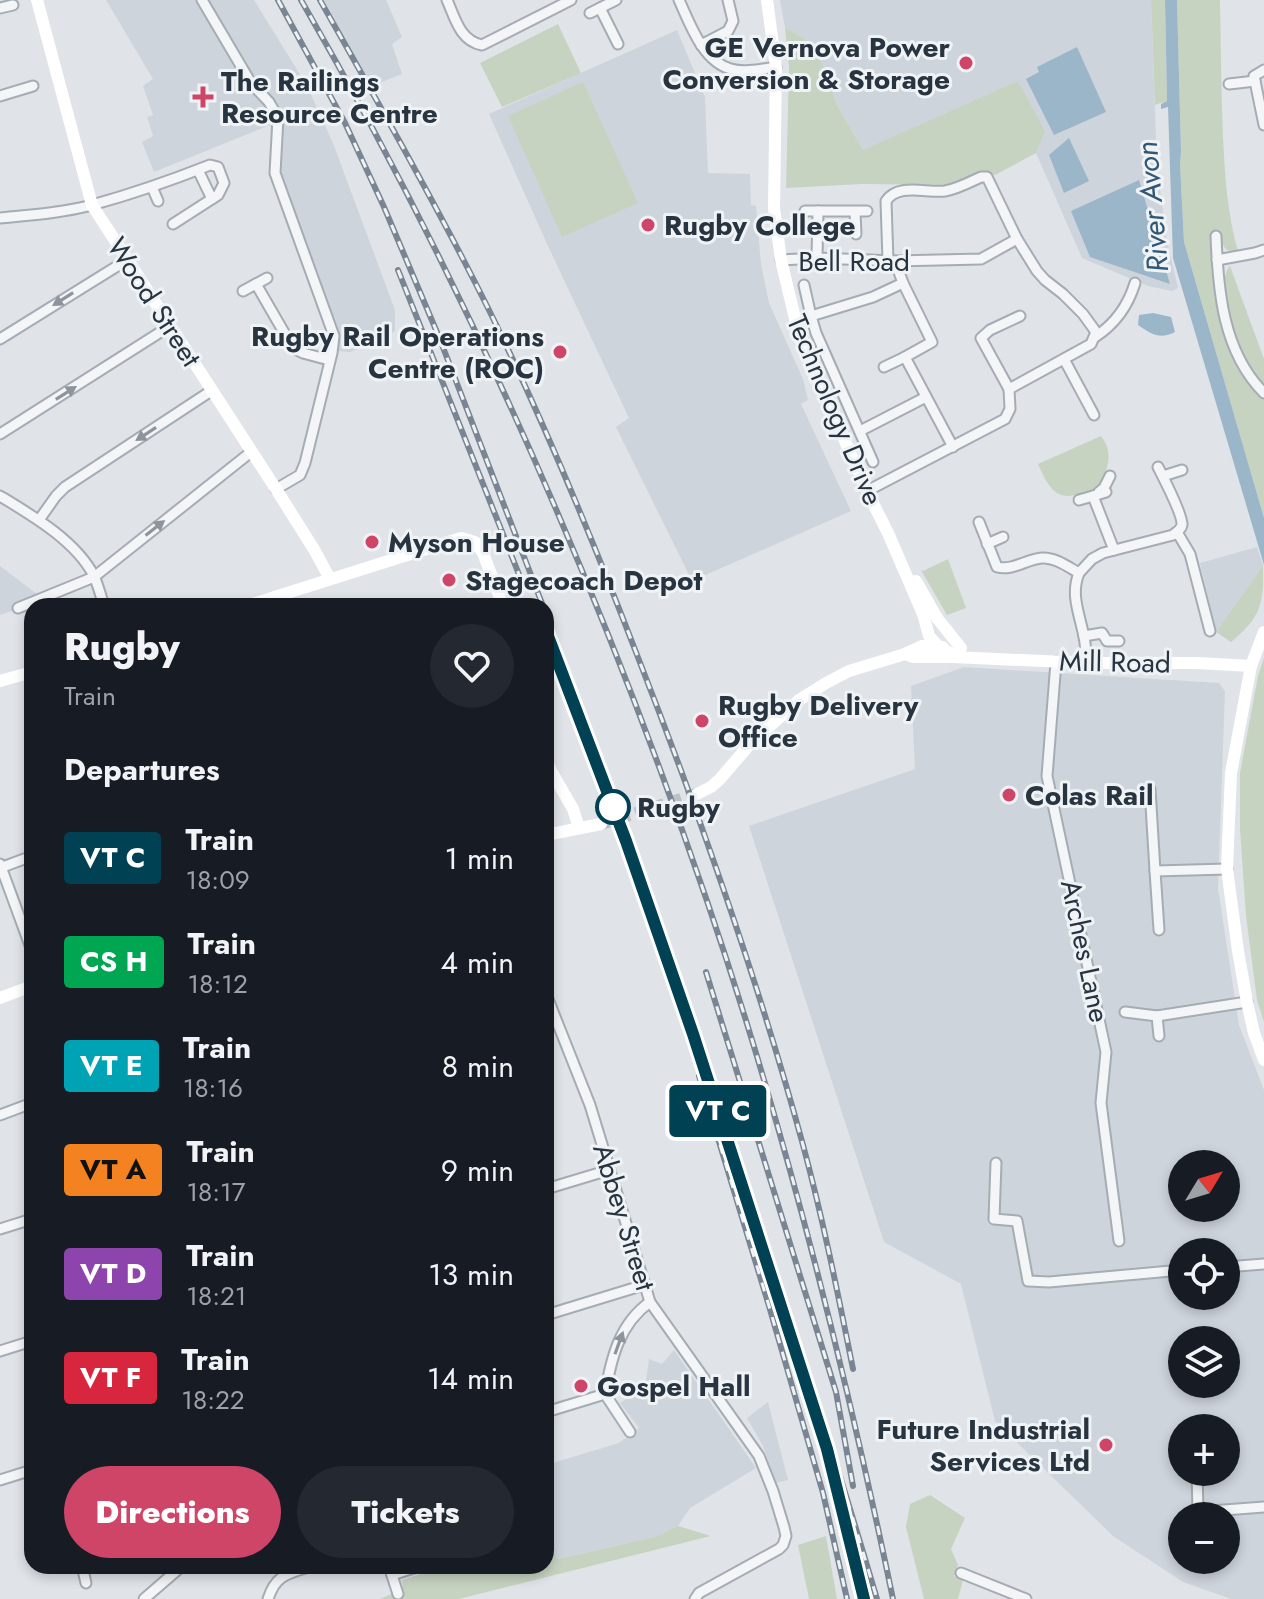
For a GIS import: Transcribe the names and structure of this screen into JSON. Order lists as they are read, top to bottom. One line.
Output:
{"streets":{"street":["Bell Road","Wood Street","Technology Drive","Mill Road","Arches Lane","Abbey Street"]},"crossings":[["Bell Road","Technology Drive"],["Technology Drive","Mill Road"],["Mill Road","Arches Lane"]],"water":["River Avon"],"places":{"other":["GE Vernova Power Conversion & Storage","Rugby College","Rugby Rail Operations Centre (ROC)","Myson House","Stagecoach Depot","Rugby Delivery Office","Colas Rail","Rugby","Gospel Hall","Future Industrial Services Ltd"],"health":["The Railings Resource Centre"]},"north":"top right","page":{"on_map":"VT C","heading":[["Rugby","Train"],"Departures"],"list":[{"mark":"VT C","name":"Train","note":"18:09","value":"1 min"},{"mark":"CS H","name":"Train","note":"18:12","value":"4 min"},{"mark":"VT E","name":"Train","note":"18:16","value":"8 min"},{"mark":"VT A","name":"Train","note":"18:17","value":"9 min"},{"mark":"VT D","name":"Train","note":"18:21","value":"13 min"},{"mark":"VT F","name":"Train","note":"18:22","value":"14 min"}],"map_buttons":["+","−"],"buttons":["Directions","Tickets"]}}
